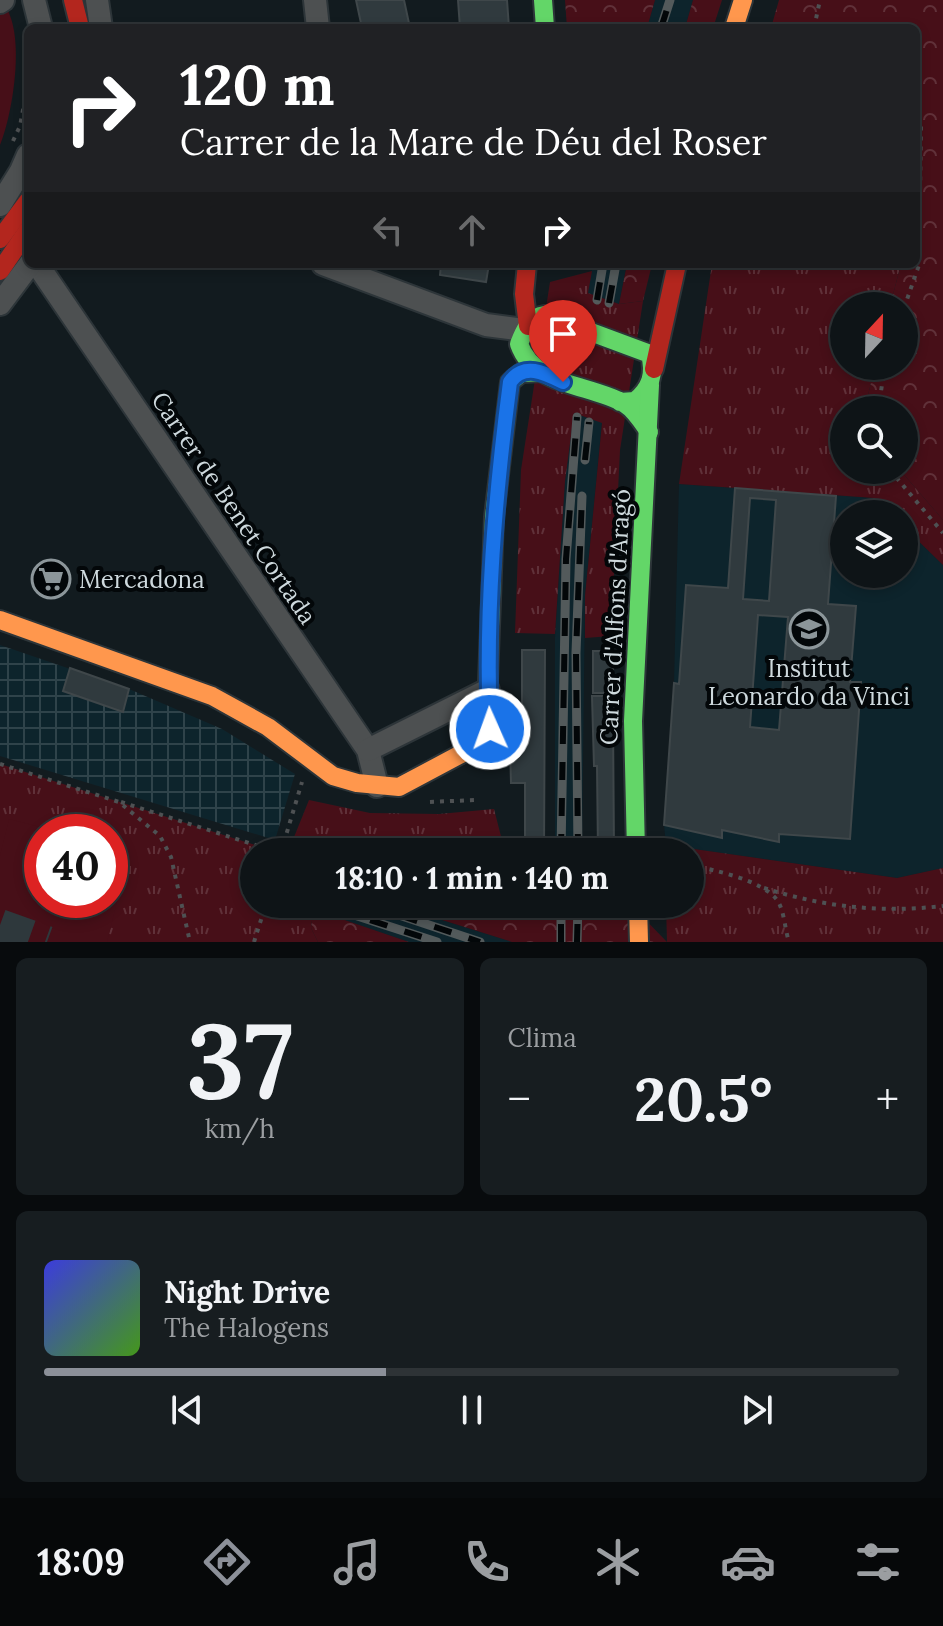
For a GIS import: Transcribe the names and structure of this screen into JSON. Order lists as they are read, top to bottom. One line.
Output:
{"streets":{"street":["Carrer de Benet Cortada","Carrer d'Alfons d'Aragó"]},"places":{"supermarket":["Mercadona"],"school or university":["Institut Leonardo da Vinci"]},"north":"top","page":{"turn":["120 m","Carrer de la Mare de Déu del Roser"],"limit":"40","trip":"18:10 · 1 min · 140 m","tile":[["37","km/h"],"Clima"],"heat":["−","20.5°","+"],"song":["Night Drive","The Halogens"],"tabs":"18:09"}}
